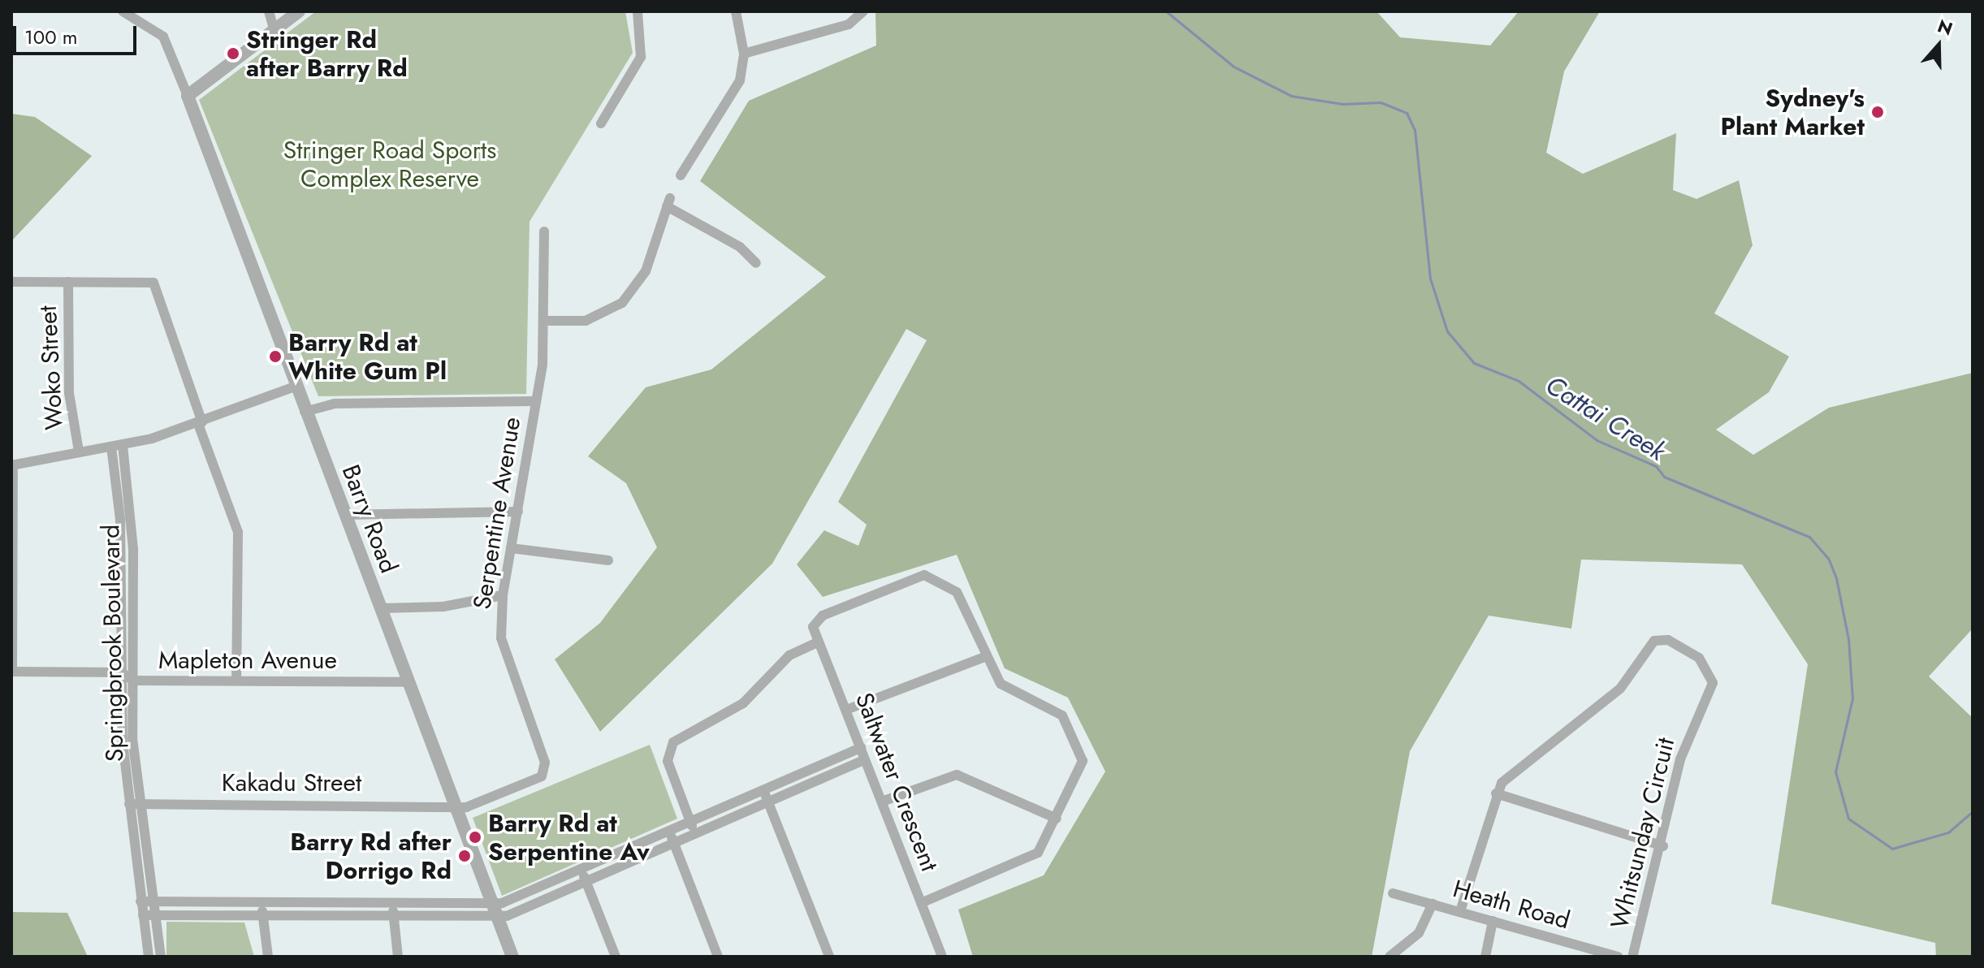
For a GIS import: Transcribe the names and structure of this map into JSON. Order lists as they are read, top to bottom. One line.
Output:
{"streets":{"street":["Woko Street","Serpentine Avenue","Barry Road","Springbrook Boulevard","Mapleton Avenue","Saltwater Crescent","Kakadu Street","Whitsunday Circuit","Heath Road"]},"crossings":[["Serpentine Avenue","Barry Road"],["Serpentine Avenue","Kakadu Street"],["Barry Road","Mapleton Avenue"],["Barry Road","Kakadu Street"],["Springbrook Boulevard","Mapleton Avenue"],["Springbrook Boulevard","Kakadu Street"],["Whitsunday Circuit","Heath Road"]],"water":["Cattai Creek"],"parks":["Stringer Road Sports Complex Reserve"],"places":["Stringer Rd after Barry Rd","Sydney's Plant Market","Barry Rd at White Gum Pl","Barry Rd at Serpentine Av","Barry Rd after Dorrigo Rd"],"scale_bar":"100 m","north":"top"}
